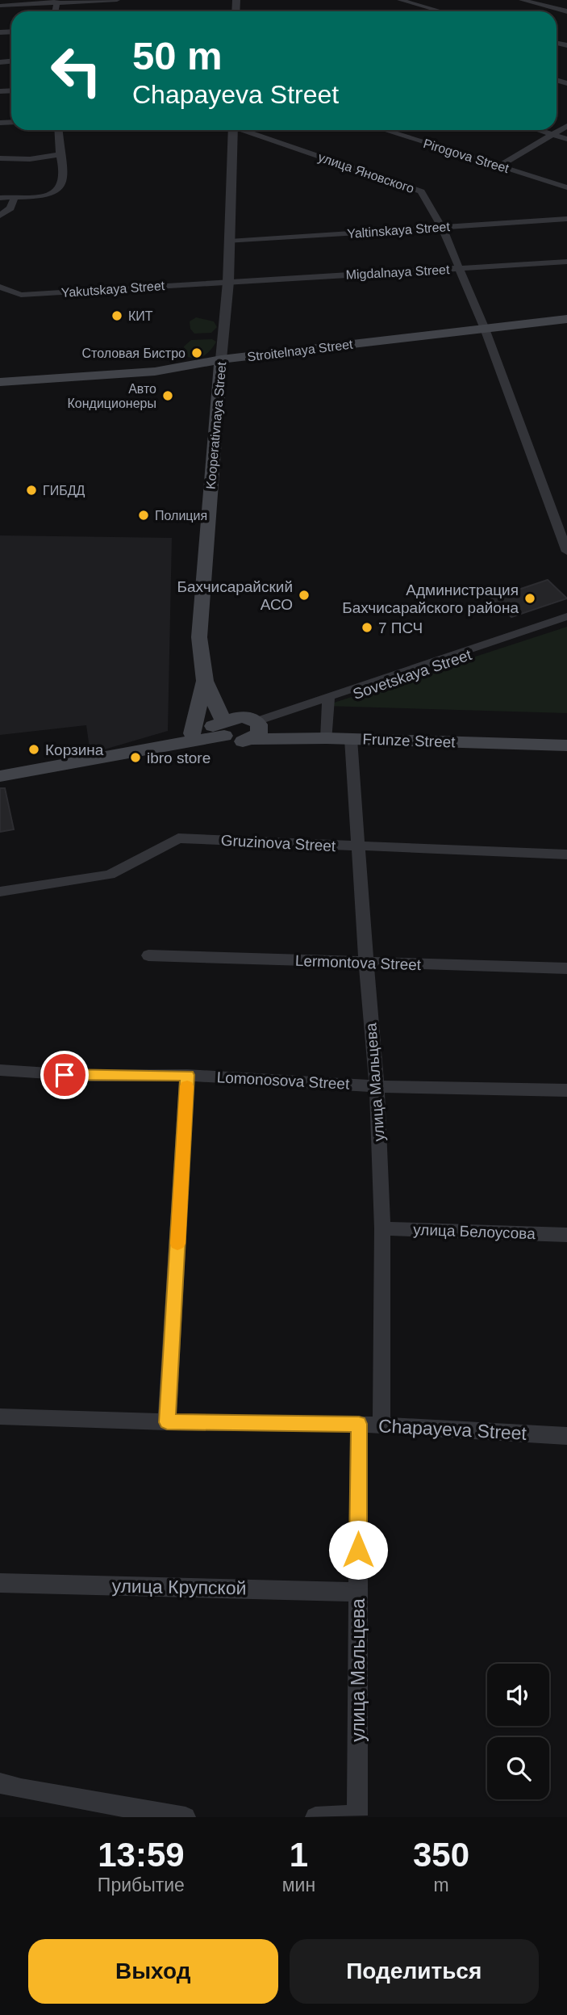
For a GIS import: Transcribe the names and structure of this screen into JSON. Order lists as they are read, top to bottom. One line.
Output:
{"streets":{"main road":["Stroitelnaya Street","Kooperativnaya Street","Frunze Street"],"street":["Pirogova Street","улица Яновского","Yaltinskaya Street","Migdalnaya Street","Yakutskaya Street","Sovetskaya Street","Gruzinova Street","Lermontova Street","Lomonosova Street","улица Мальцева","улица Белоусова","Chapayeva Street","улица Крупской"]},"crossings":[["улица Яновского","Yaltinskaya Street"],["улица Яновского","Migdalnaya Street"],["улица Яновского","Stroitelnaya Street"],["Yaltinskaya Street","Kooperativnaya Street"],["Migdalnaya Street","Yakutskaya Street"],["Migdalnaya Street","Kooperativnaya Street"],["Yakutskaya Street","Kooperativnaya Street"],["Stroitelnaya Street","Kooperativnaya Street"],["Sovetskaya Street","Frunze Street"],["Frunze Street","улица Мальцева"],["Gruzinova Street","улица Мальцева"],["Lermontova Street","улица Мальцева"],["Lomonosova Street","улица Мальцева"],["улица Мальцева","улица Белоусова"],["улица Мальцева","Chapayeva Street"],["улица Мальцева","улица Крупской"]],"places":["КИТ","Столовая Бистро","Авто Кондиционеры","ГИБДД","Полиция","Бахчисарайский АСО","Администрация Бахчисарайского района","7 ПСЧ","Корзина","ibro store"],"page":{"turn":["50 m","Chapayeva Street"],"eta":["13:59","Прибытие","1","мин","350","m"],"buttons":["Выход","Поделиться"]}}
